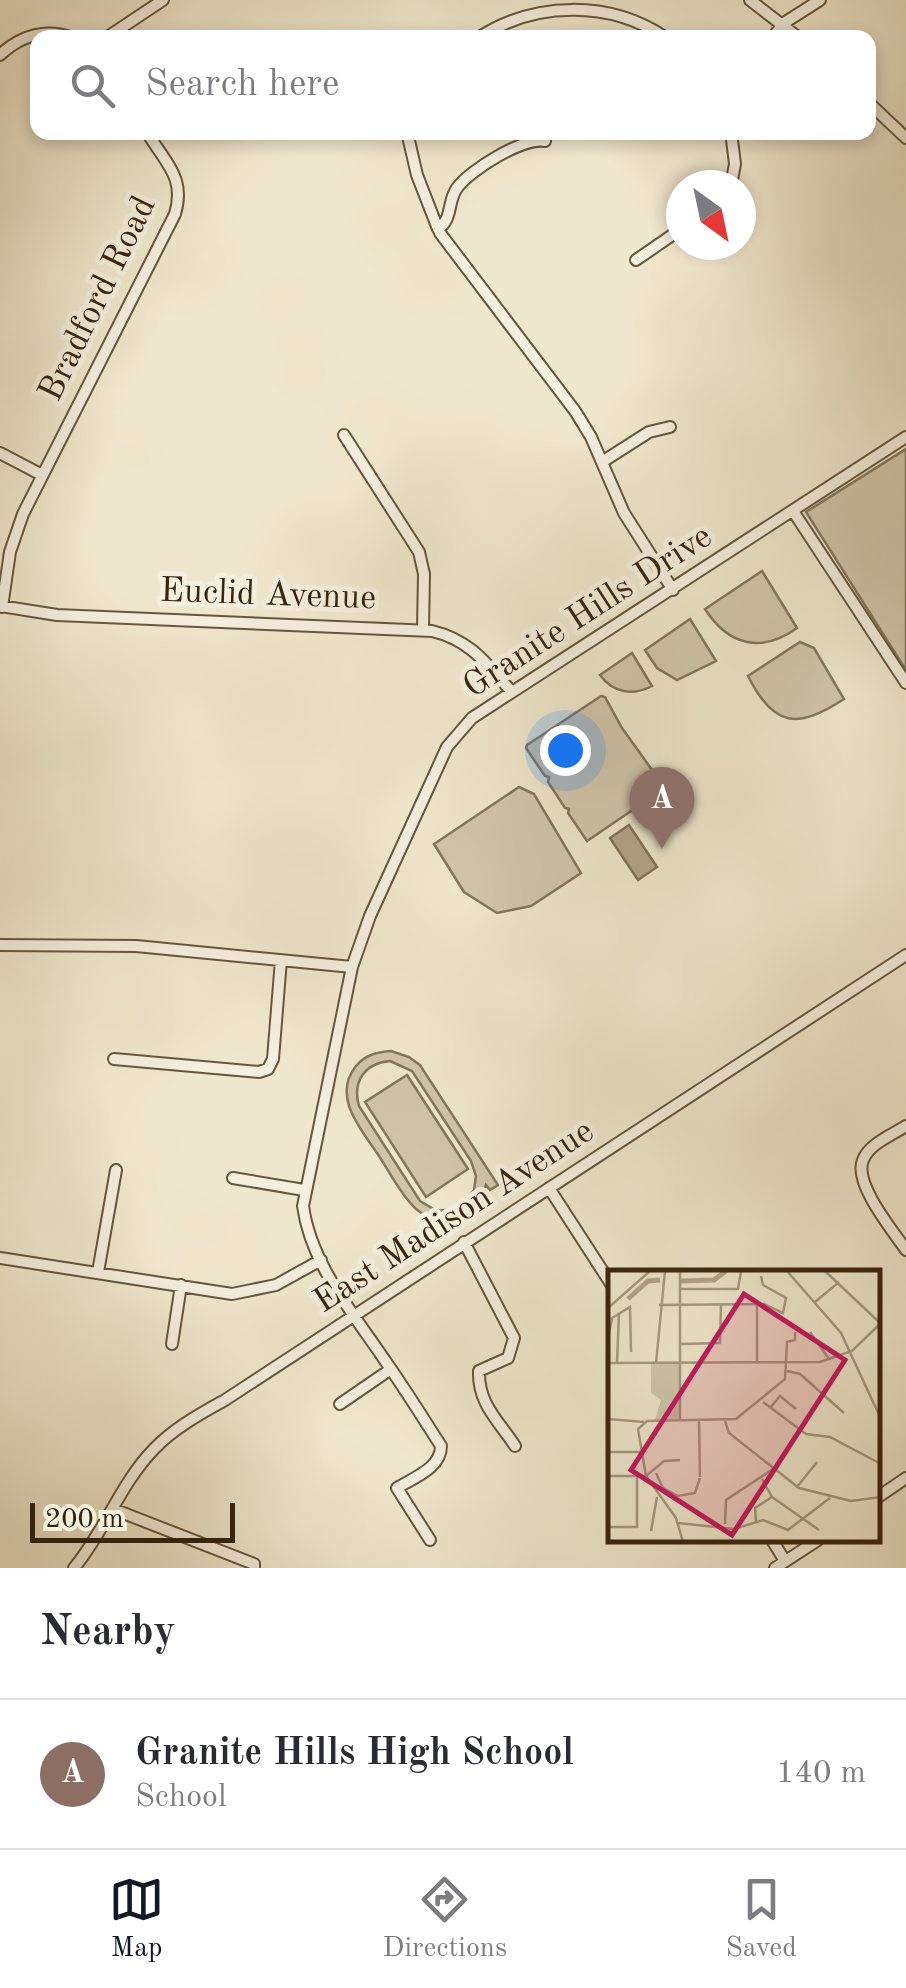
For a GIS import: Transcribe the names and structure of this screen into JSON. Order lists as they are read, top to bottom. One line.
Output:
{"streets":{"street":["Bradford Road","Euclid Avenue","Granite Hills Drive","East Madison Avenue"]},"crossings":[["Bradford Road","Euclid Avenue"],["Euclid Avenue","Granite Hills Drive"],["Granite Hills Drive","East Madison Avenue"]],"scale_bar":"200 m","north":"bottom right","page":{"search":"Search here","pins":"A","scale":"200 m","heading":"Nearby","list":[{"mark":"A","name":"Granite Hills High School","note":"School","value":"140 m"}],"nav":["Map","Directions","Saved"]}}
